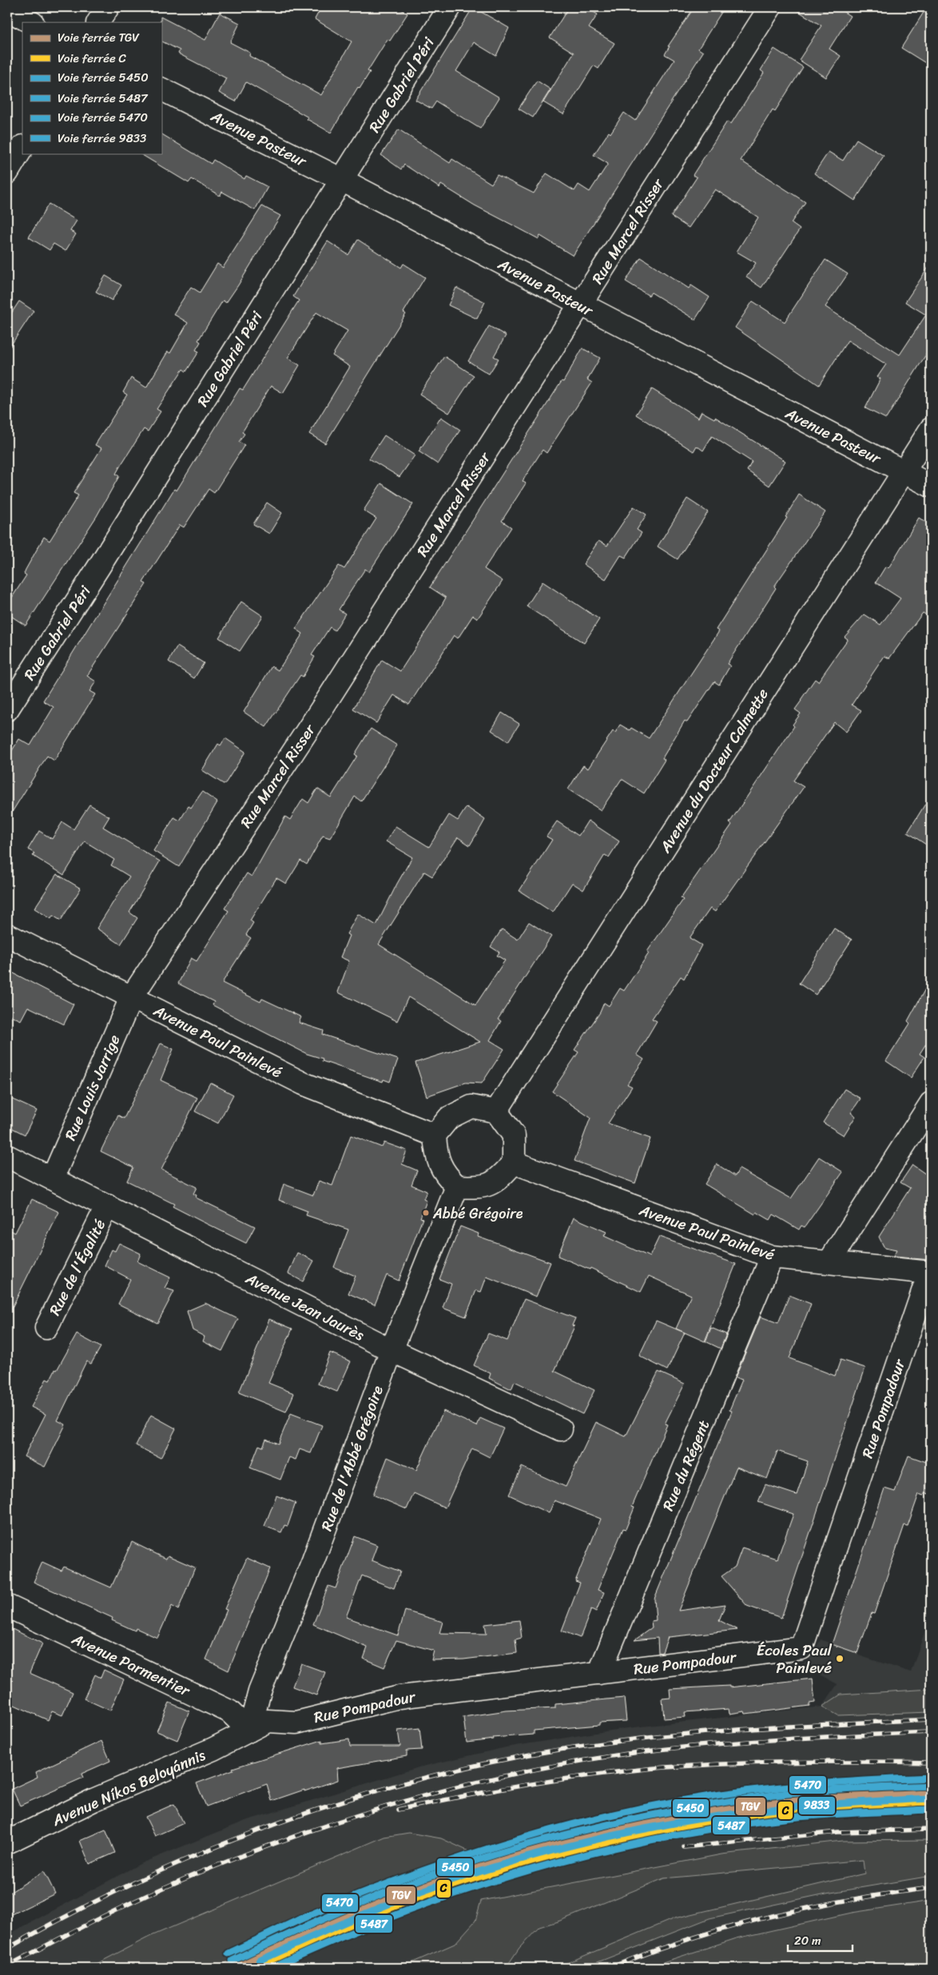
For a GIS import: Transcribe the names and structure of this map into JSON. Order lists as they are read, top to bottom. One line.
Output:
{"streets":{"street":["Rue Gabriel Péri","Avenue Pasteur","Rue Marcel Risser","Avenue du Docteur Calmette","Avenue Paul Painlevé","Rue Louis Jarrige","Rue de l'Égalité","Avenue Jean Jaurès","Rue Pompadour","Rue de l'Abbé Grégoire","Rue du Régent","Avenue Parmentier","Avenue Níkos Beloyánnis"]},"crossings":[["Rue Gabriel Péri","Avenue Pasteur"],["Avenue Pasteur","Rue Marcel Risser"],["Avenue Pasteur","Avenue du Docteur Calmette"],["Rue Marcel Risser","Avenue Paul Painlevé"],["Rue Marcel Risser","Rue Louis Jarrige"],["Avenue du Docteur Calmette","Avenue Paul Painlevé"],["Avenue du Docteur Calmette","Rue de l'Abbé Grégoire"],["Avenue Paul Painlevé","Rue Louis Jarrige"],["Avenue Paul Painlevé","Rue Pompadour"],["Avenue Paul Painlevé","Rue de l'Abbé Grégoire"],["Avenue Paul Painlevé","Rue du Régent"],["Rue Louis Jarrige","Avenue Jean Jaurès"],["Rue de l'Égalité","Avenue Jean Jaurès"],["Avenue Jean Jaurès","Rue de l'Abbé Grégoire"],["Rue Pompadour","Rue de l'Abbé Grégoire"],["Rue Pompadour","Rue du Régent"],["Rue Pompadour","Avenue Parmentier"],["Rue Pompadour","Avenue Níkos Beloyánnis"],["Rue de l'Abbé Grégoire","Avenue Parmentier"],["Rue de l'Abbé Grégoire","Avenue Níkos Beloyánnis"],["Avenue Parmentier","Avenue Níkos Beloyánnis"]],"places":["Abbé Grégoire","Écoles Paul Painlevé"],"lines":["rail line 5470","rail line 5450","rail line TGV","rail line 9833","rail line C","rail line 5487"],"legend":["Voie ferrée TGV","Voie ferrée C","Voie ferrée 5450","Voie ferrée 5487","Voie ferrée 5470","Voie ferrée 9833"],"scale_bar":"20 m"}
